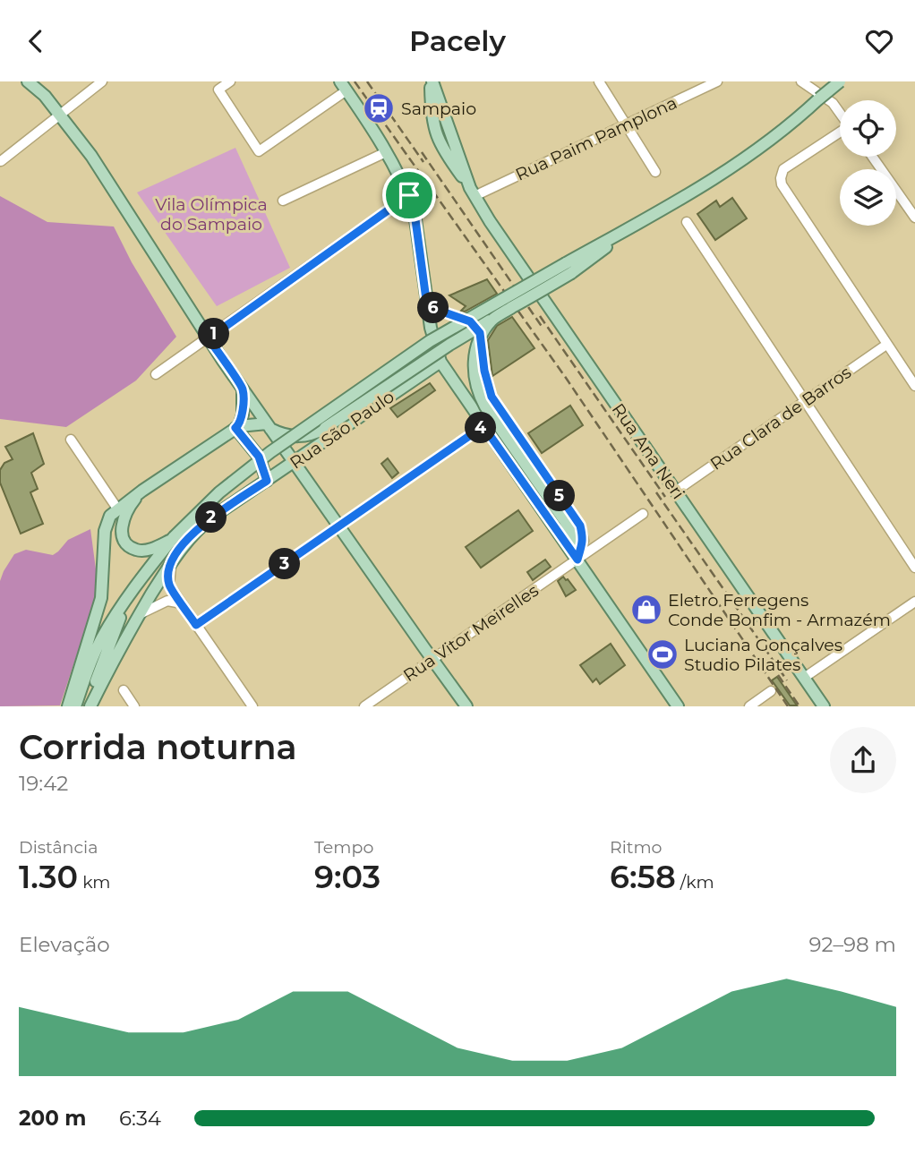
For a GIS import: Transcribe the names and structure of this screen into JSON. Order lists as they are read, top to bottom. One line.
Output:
{"streets":{"main road":["Rua São Paulo","Rua Ana Neri"],"street":["Rua Paim Pamplona","Rua Clara de Barros","Rua Vitor Meirelles"]},"crossings":[["Rua Paim Pamplona","Rua Ana Neri"],["Rua Clara de Barros","Rua Ana Neri"]],"parks":["Vila Olímpica do Sampaio"],"places":{"station":["Sampaio"],"shop":["Eletro Ferregens Conde Bonfim - Armazém"],"sports":["Luciana Gonçalves Studio Pilates"]},"page":{"header":"Pacely","pins":["6","1","4","5","2","3"],"heading":["Corrida noturna","19:42"],"stats":[["Distância","1.30 km"],["Tempo","9:03"],["Ritmo","6:58 /km"]],"chart":["Elevação","92–98 m"],"list":[{"name":"200 m","note":"6:34"}]}}
